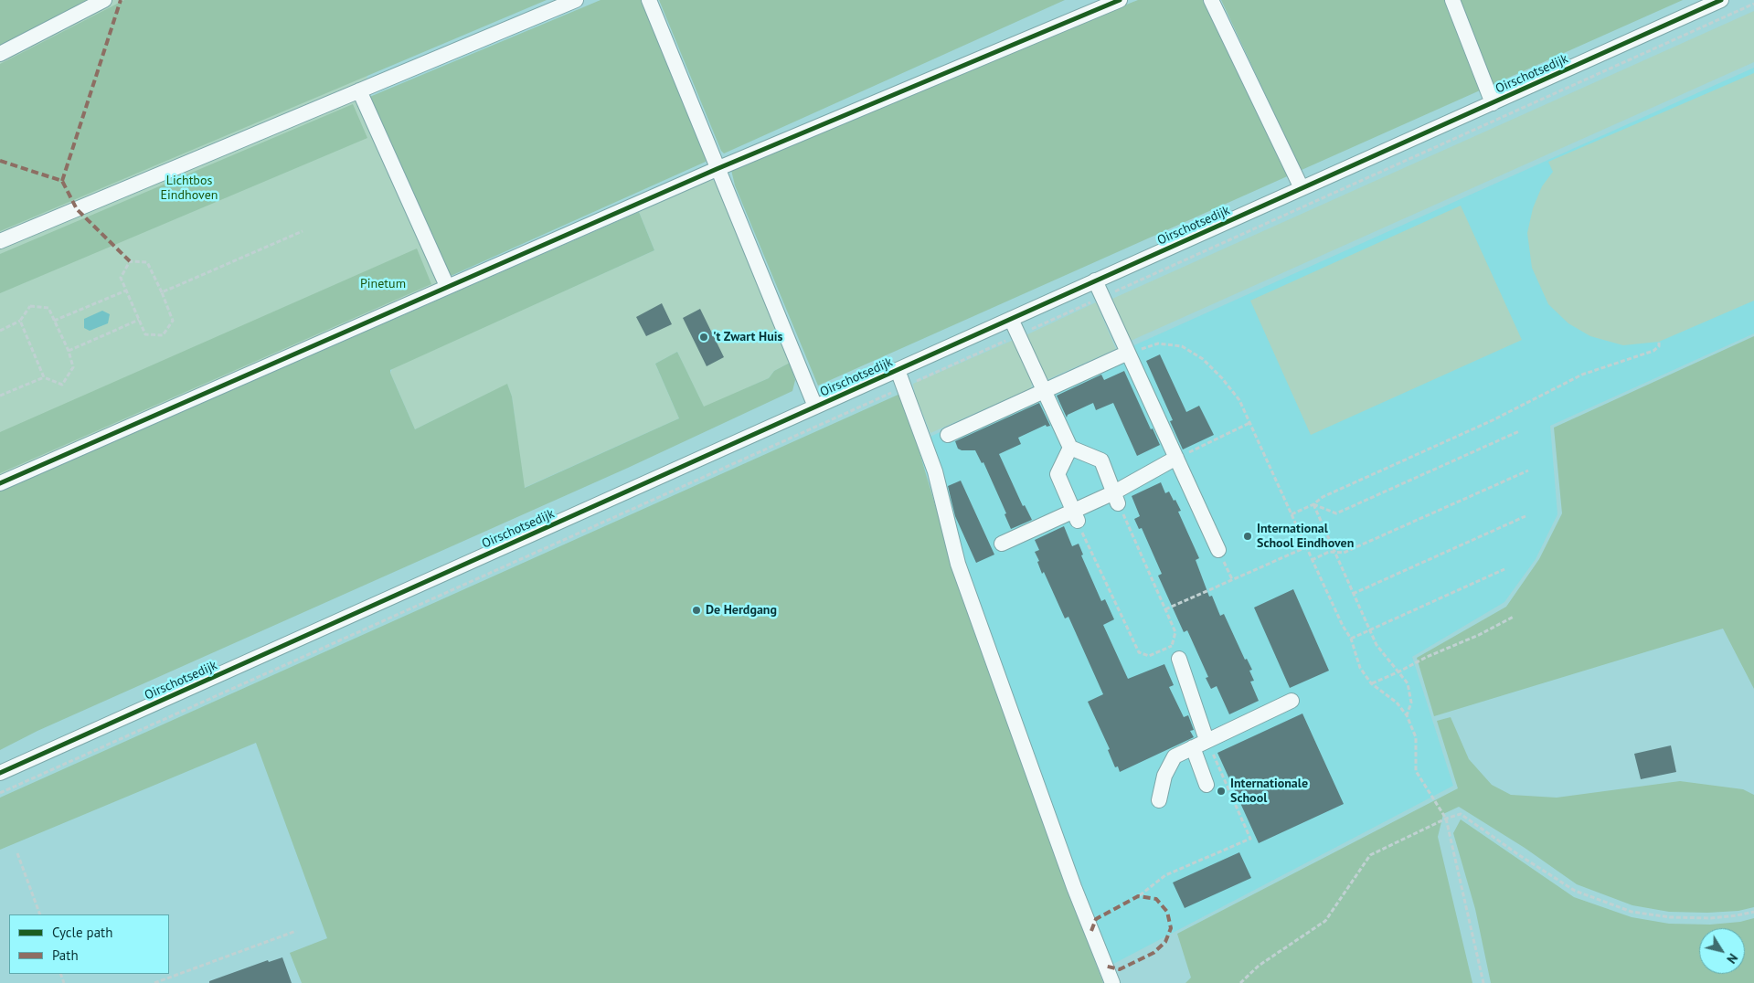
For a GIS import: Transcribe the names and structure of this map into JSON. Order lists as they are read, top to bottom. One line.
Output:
{"streets":{"street":["Oirschotsedijk"]},"parks":["Lichtbos Eindhoven","Pinetum"],"places":["'t Zwart Huis","International School Eindhoven","De Herdgang","Internationale School"],"legend":["Cycle path","Path"],"north":"bottom right"}
